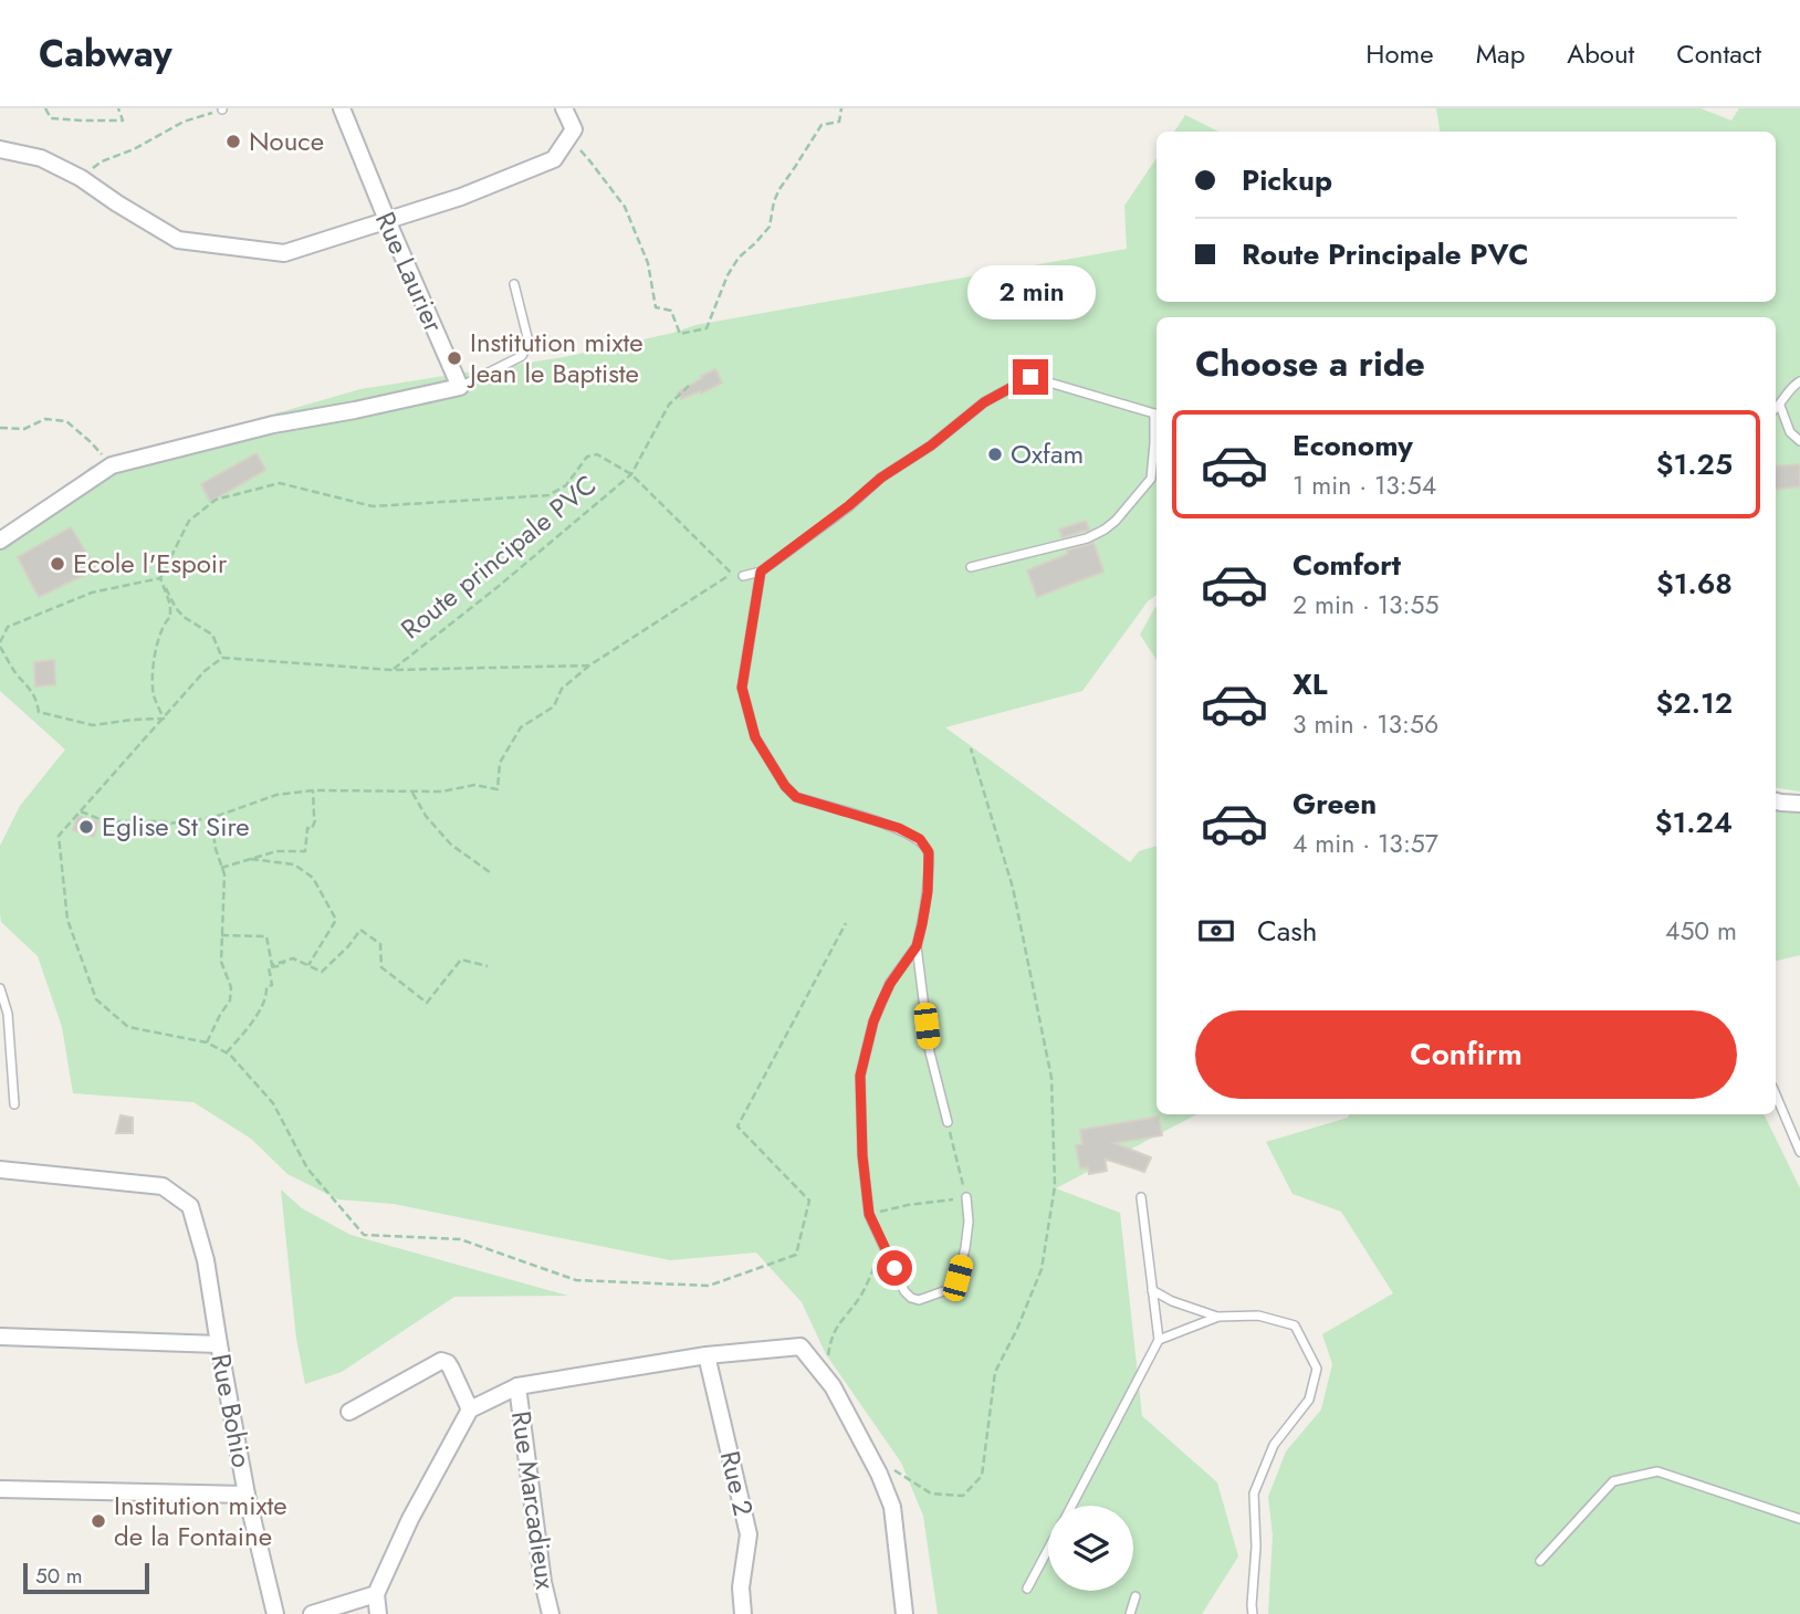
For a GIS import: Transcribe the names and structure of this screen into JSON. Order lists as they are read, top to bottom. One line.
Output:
{"streets":{"street":["Rue Laurier","Rue Bohio","Rue 2","Rue Marcadieux"],"path":["Route principale PVC"]},"places":["Nouce","Institution mixte Jean le Baptiste","Oxfam","Ecole l'Espoir","Eglise St Sire","Institution mixte de la Fontaine"],"scale_bar":"50 m","page":{"header":"Cabway","nav":["Home","Map","About","Contact"],"banner":["Pickup","Route Principale PVC"],"bubble":"2 min","heading":"Choose a ride","list":[{"name":"Economy","note":"1 min · 13:54","value":"$1.25"},{"name":"Comfort","note":"2 min · 13:55","value":"$1.68"},{"name":"XL","note":"3 min · 13:56","value":"$2.12"},{"name":"Green","note":"4 min · 13:57","value":"$1.24"}],"pay":["Cash","450 m"],"buttons":"Confirm","scale":"50 m"}}
